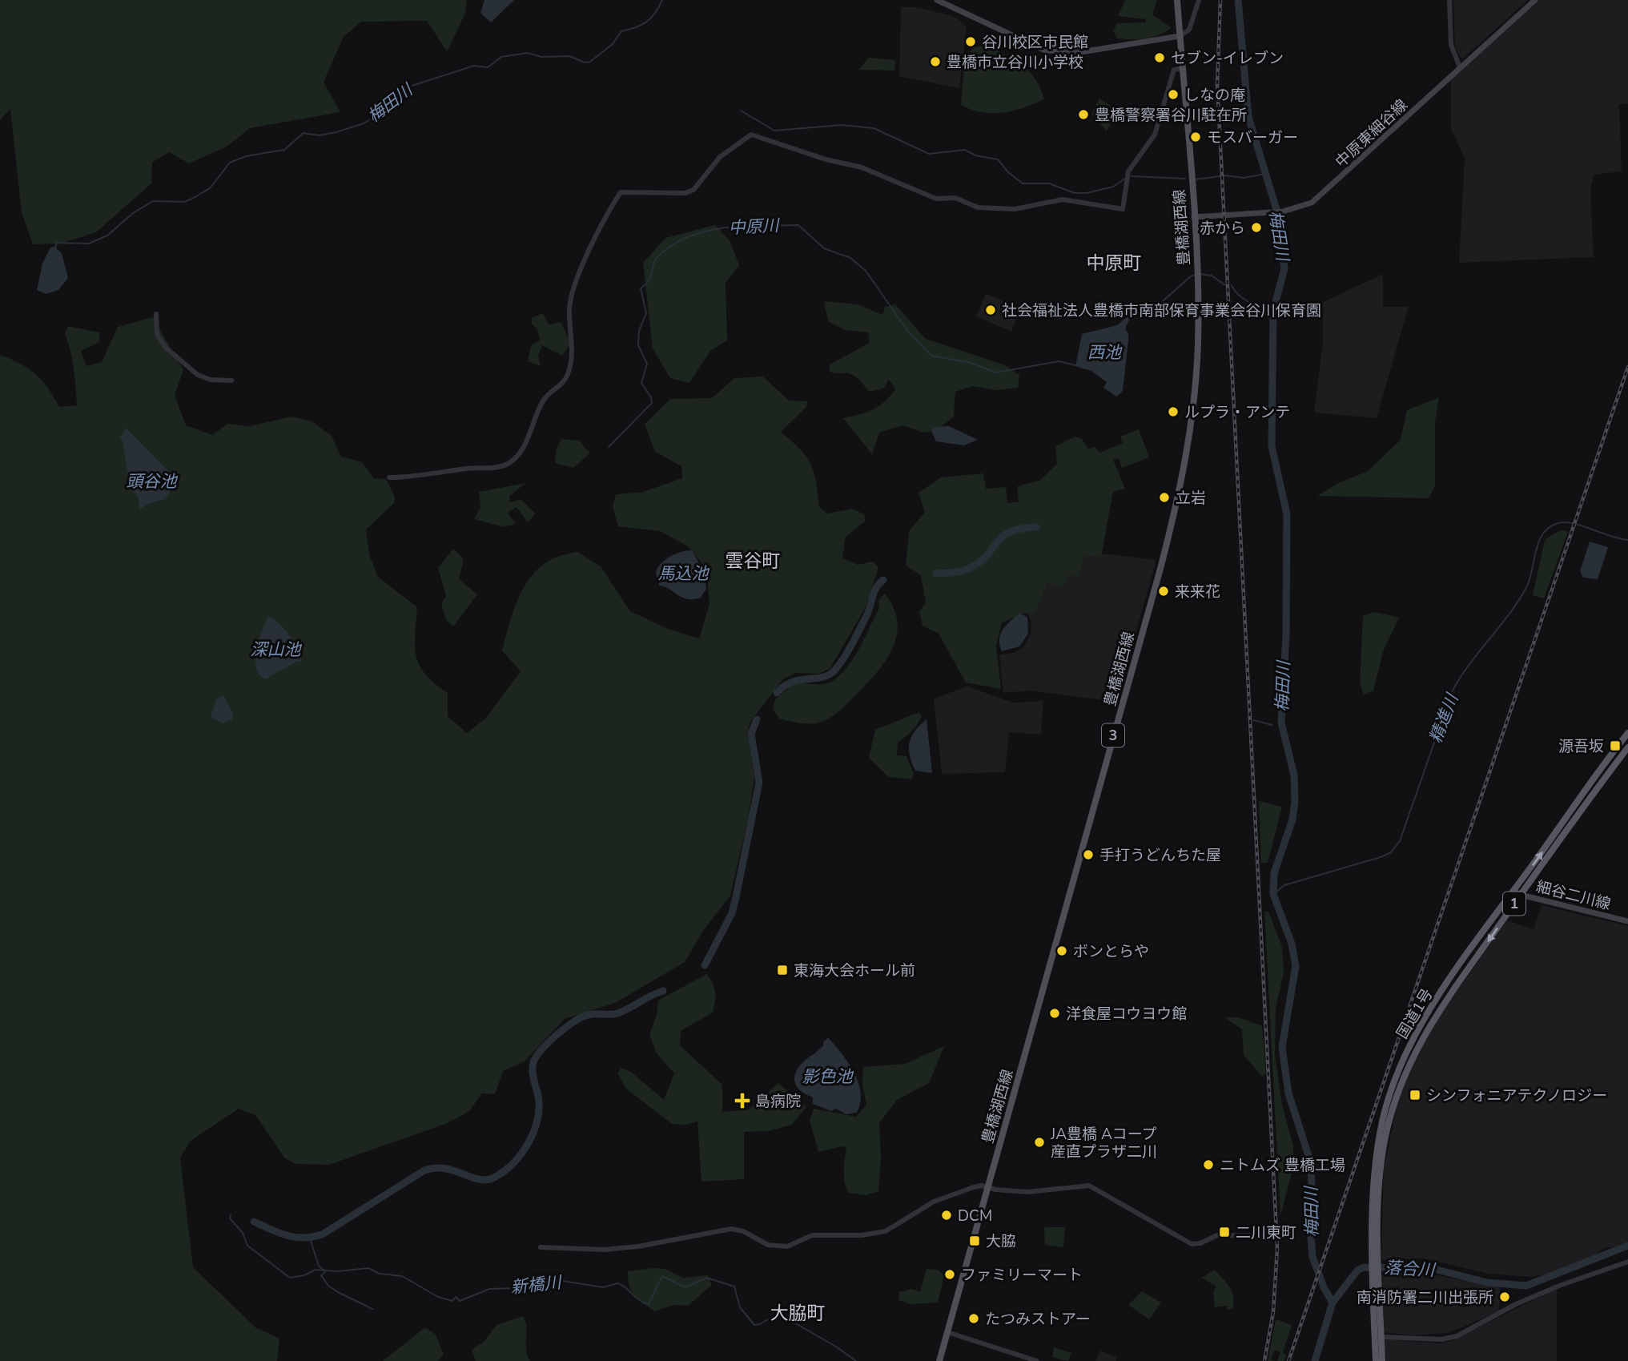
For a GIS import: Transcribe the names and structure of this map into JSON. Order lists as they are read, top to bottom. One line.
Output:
{"streets":{"highway":["1","国道1号"],"main road":["中原東細谷線","豊橋湖西線","3","細谷二川線"]},"crossings":[["中原東細谷線","豊橋湖西線"],["細谷二川線","国道1号"]],"districts":["中原町","雲谷町","大脇町"],"water":["梅田川","中原川","西池","頭谷池","馬込池","深山池","精進川","影色池","落合川","新橋川"],"places":{"other":["谷川校区市民館","セブン-イレブン","豊橋市立谷川小学校","しなの庵","豊橋警察署谷川駐在所","モスバーガー","赤から","社会福祉法人豊橋市南部保育事業会谷川保育園","ルプラ・アンテ","立岩","来来花","手打うどんちた屋","ボンとらや","洋食屋コウヨウ館","JA豊橋 Aコープ 産直プラザ二川","ニトムズ 豊橋工場","DCM","ファミリーマート","南消防署二川出張所","たつみストアー"],"transit":["源吾坂","東海大会ホール前","シンフォニアテクノロジー","二川東町","大脇"],"health":["島病院"]}}
